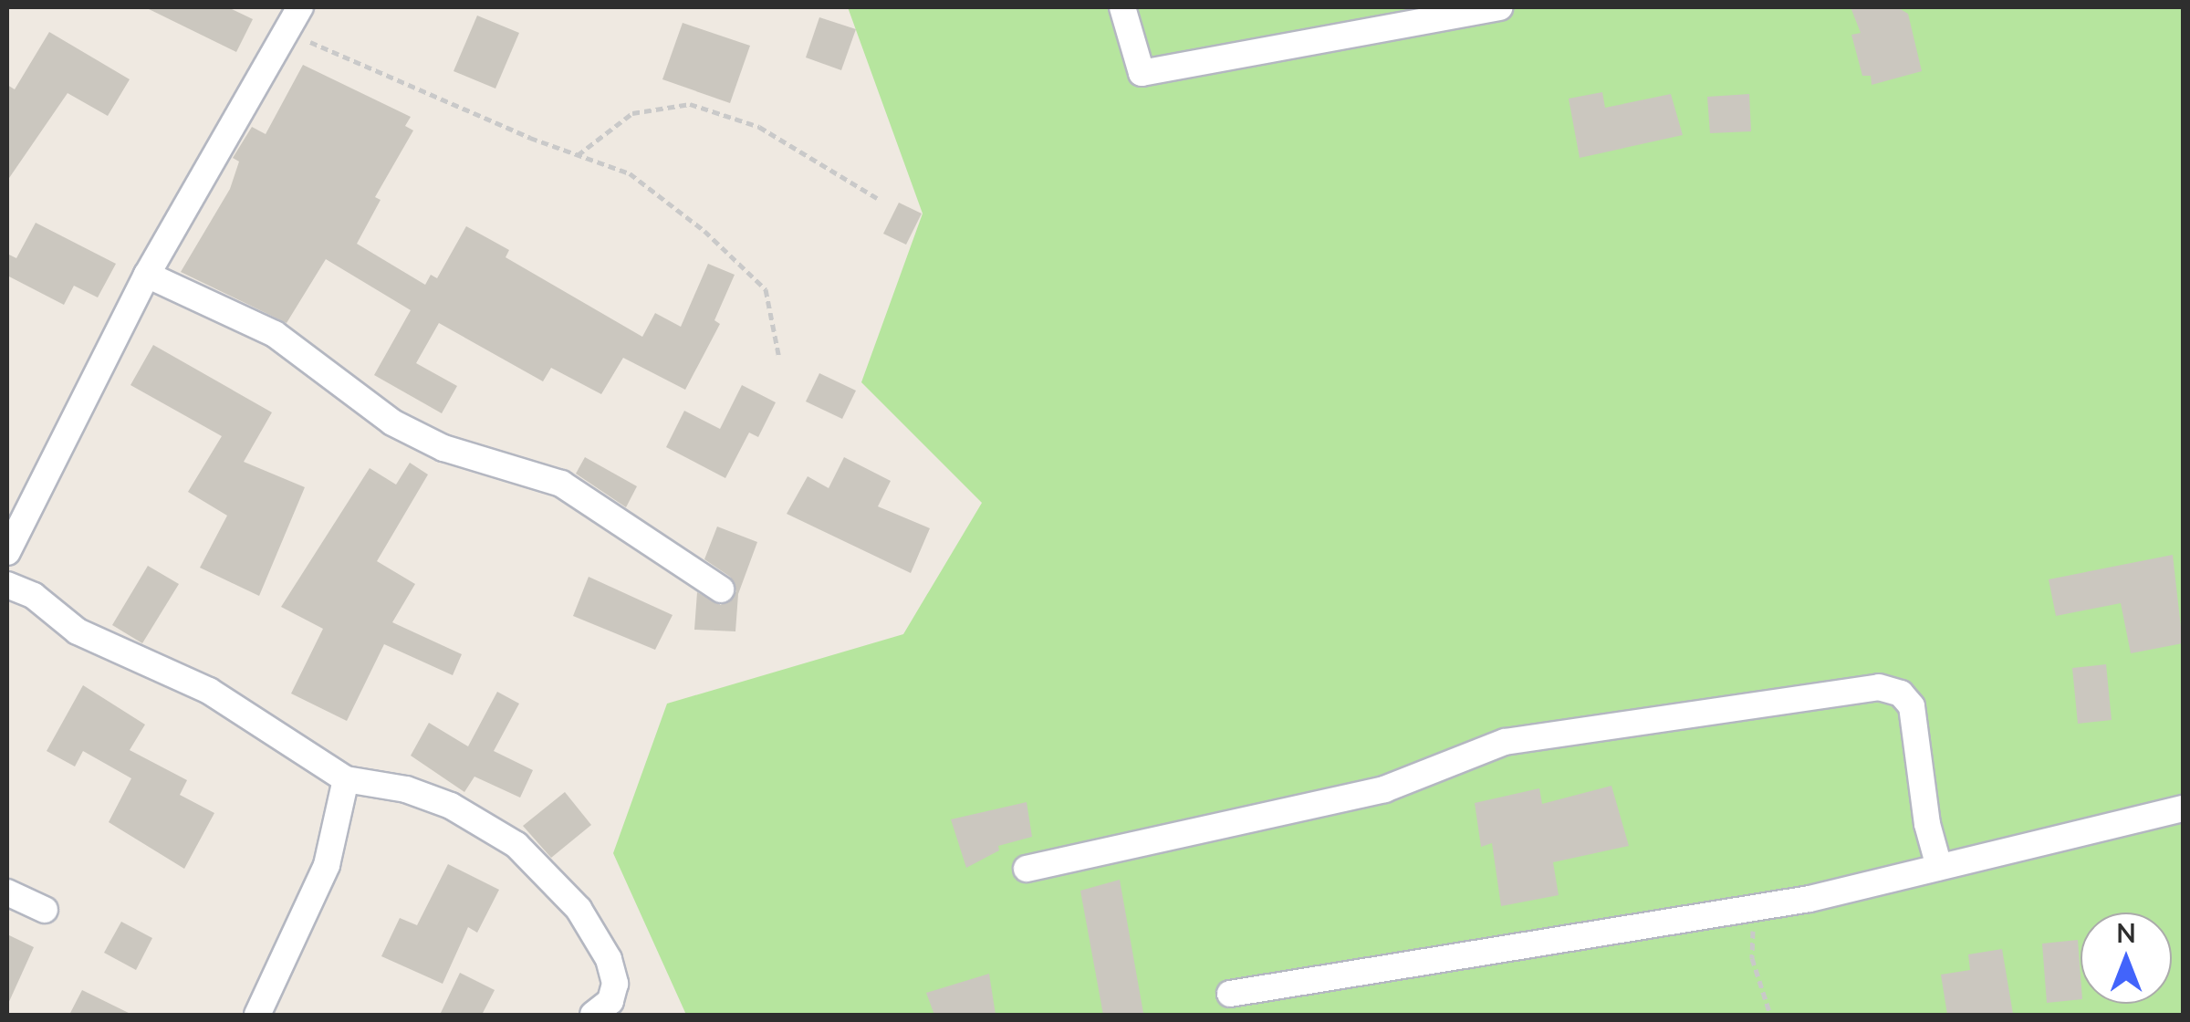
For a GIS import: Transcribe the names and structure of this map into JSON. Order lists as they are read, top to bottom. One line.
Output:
{"north":"top"}
